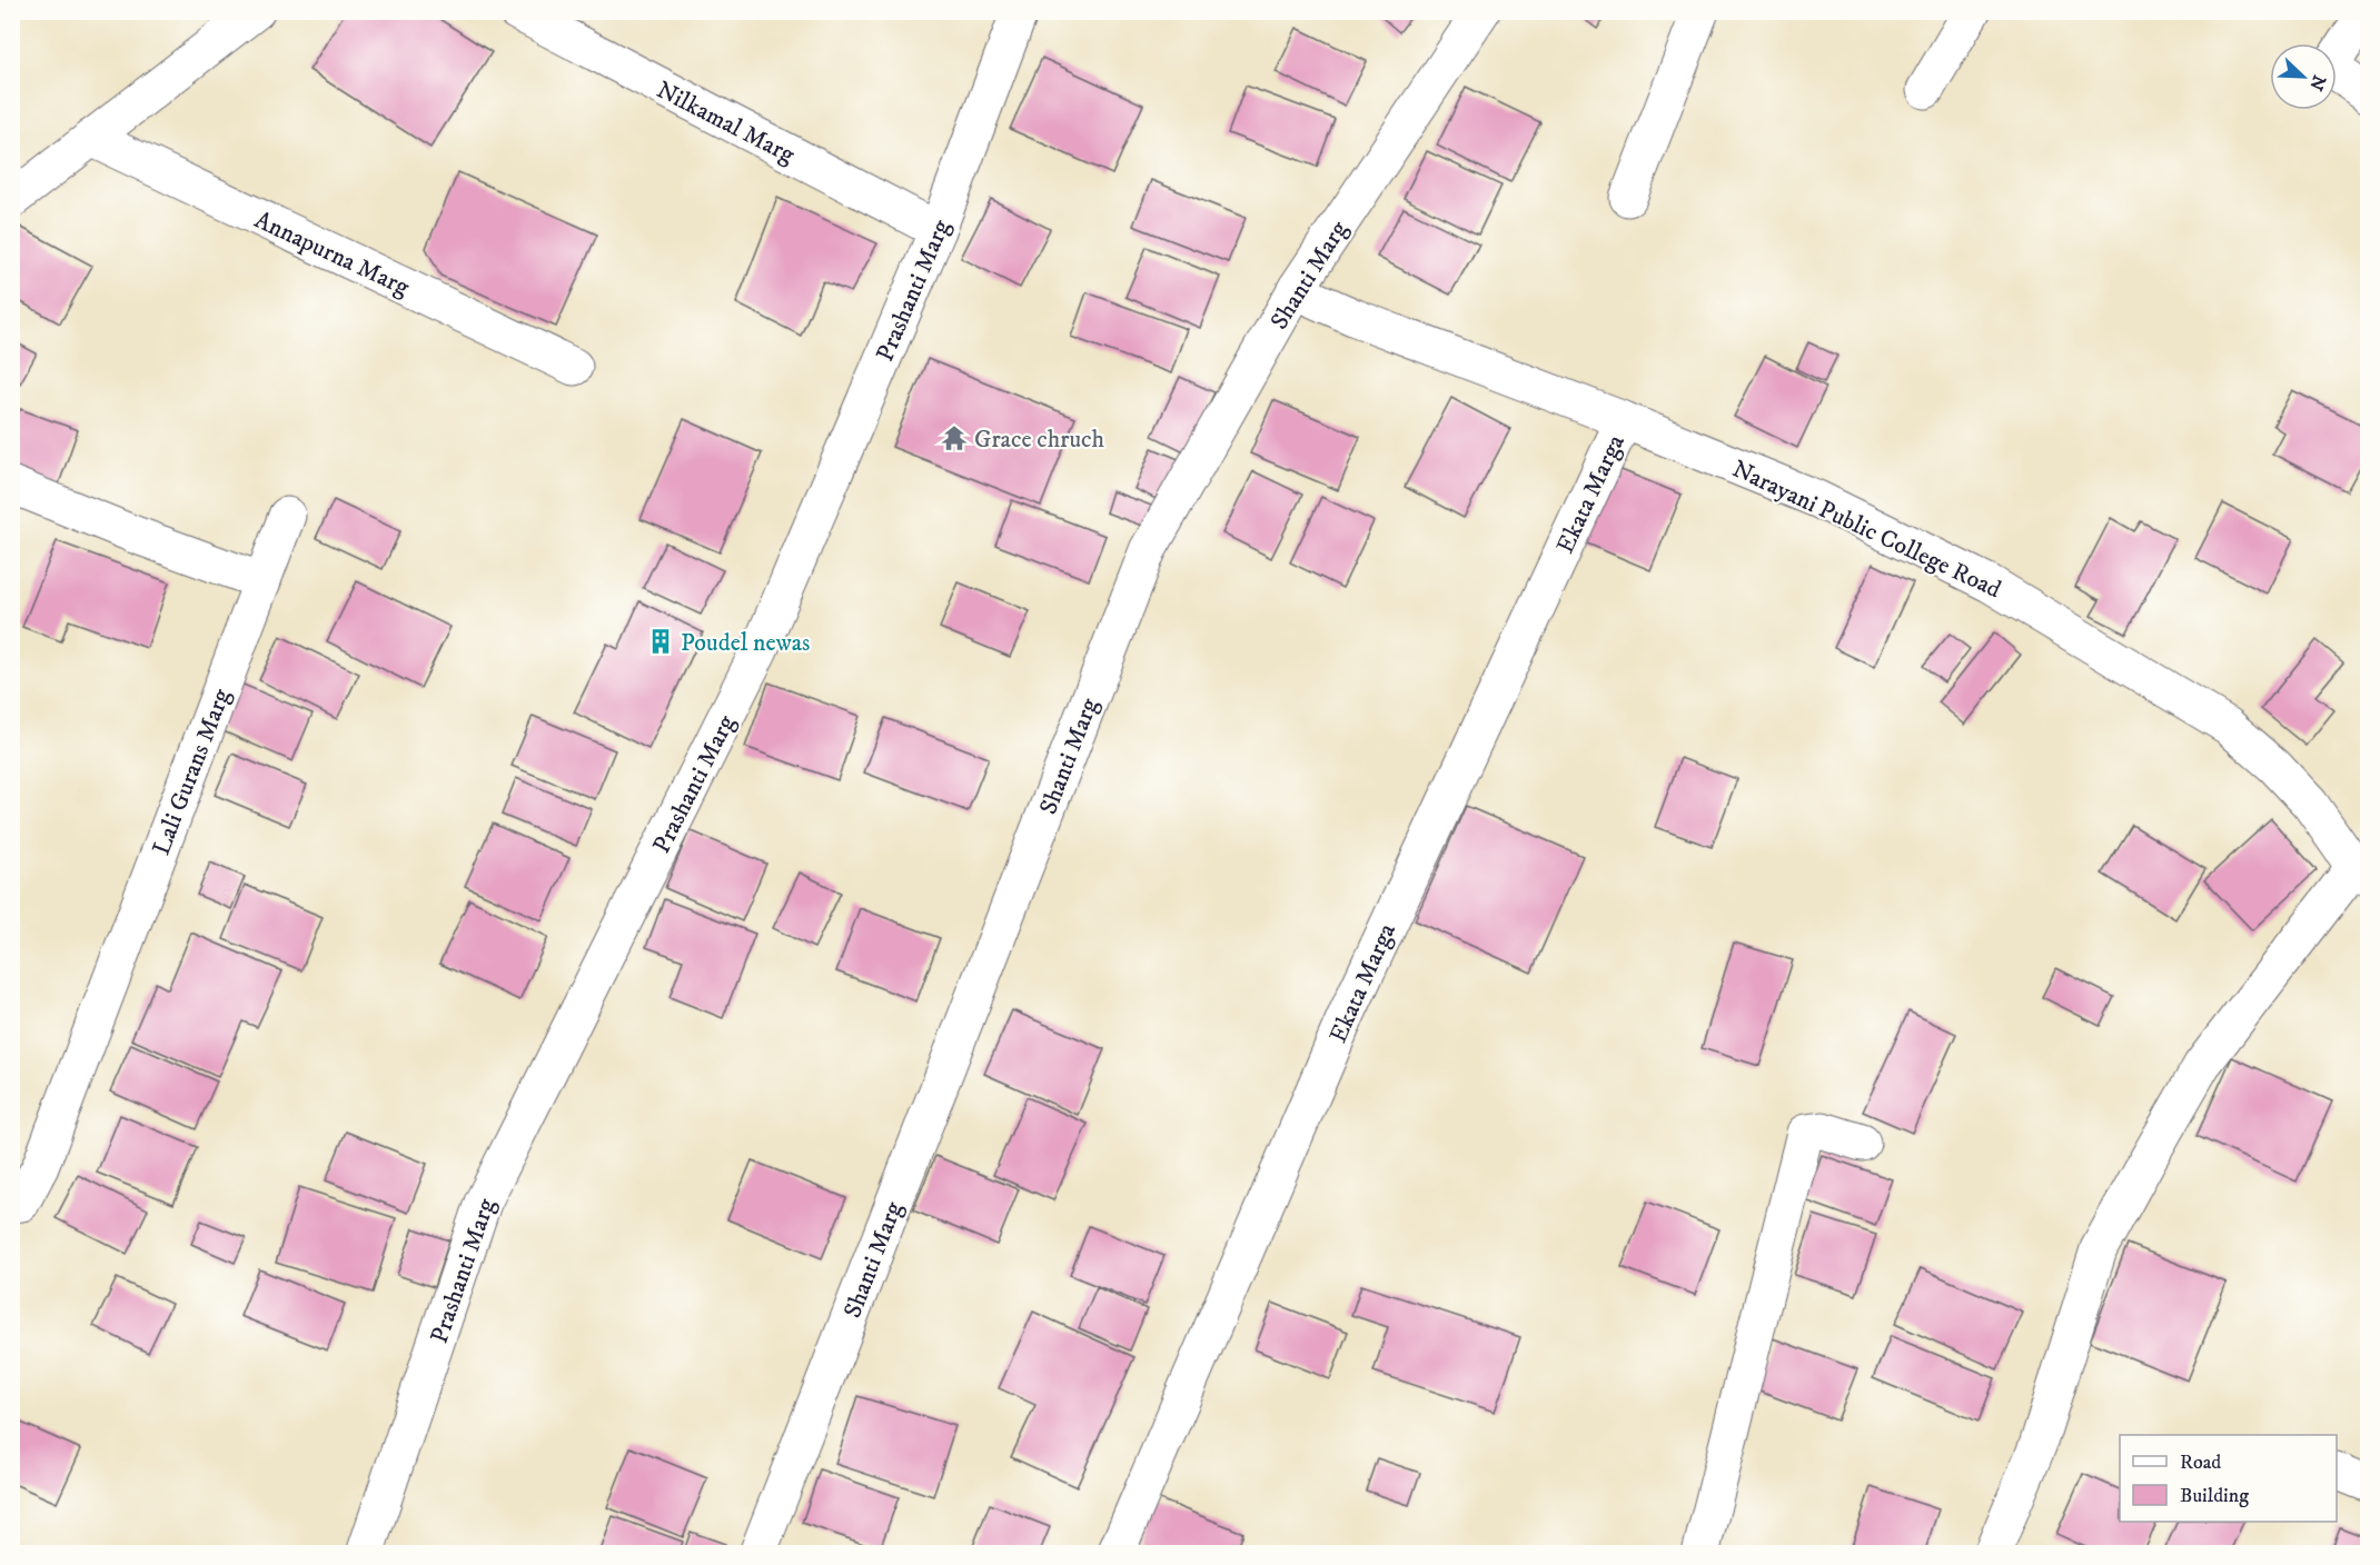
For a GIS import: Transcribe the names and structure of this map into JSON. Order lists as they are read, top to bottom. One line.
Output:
{"streets":{"street":["Nilkamal Marg","Annapurna Marg","Shanti Marg","Prashanti Marg","Ekata Marga","Narayani Public College Road","Lali Gurans Marg"]},"crossings":[["Nilkamal Marg","Prashanti Marg"],["Shanti Marg","Narayani Public College Road"],["Ekata Marga","Narayani Public College Road"]],"places":{"temple":["Grace chruch"],"building":["Poudel newas"]},"legend":["Road","Building"],"north":"bottom right"}
